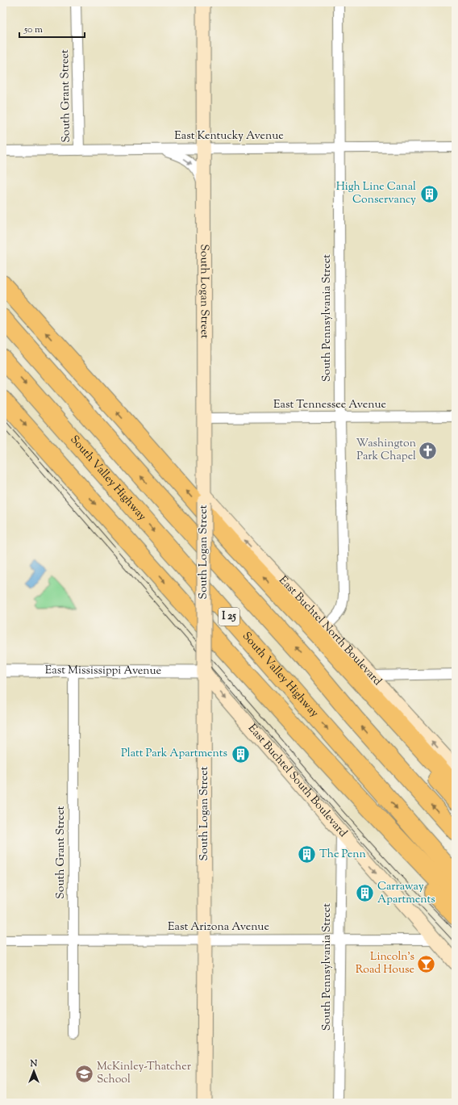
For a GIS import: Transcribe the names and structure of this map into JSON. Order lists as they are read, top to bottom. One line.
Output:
{"streets":{"highway":["South Valley Highway","I 25"],"main road":["South Logan Street","East Buchtel North Boulevard","East Buchtel South Boulevard"],"street":["South Grant Street","East Kentucky Avenue","South Pennsylvania Street","East Tennessee Avenue","East Mississippi Avenue","East Arizona Avenue"]},"crossings":[["South Grant Street","East Kentucky Avenue"],["South Grant Street","East Mississippi Avenue"],["South Grant Street","East Arizona Avenue"],["East Kentucky Avenue","South Logan Street"],["East Kentucky Avenue","South Pennsylvania Street"],["South Logan Street","East Tennessee Avenue"],["South Logan Street","East Buchtel North Boulevard"],["South Logan Street","East Mississippi Avenue"],["South Logan Street","East Buchtel South Boulevard"],["South Logan Street","East Arizona Avenue"],["South Pennsylvania Street","East Tennessee Avenue"],["South Pennsylvania Street","East Buchtel North Boulevard"],["South Pennsylvania Street","East Buchtel South Boulevard"],["South Pennsylvania Street","East Arizona Avenue"],["East Mississippi Avenue","East Buchtel South Boulevard"],["East Buchtel South Boulevard","East Arizona Avenue"]],"one_way":["East Buchtel North Boulevard","East Buchtel South Boulevard"],"places":{"building":["High Line Canal Conservancy","Platt Park Apartments","The Penn","Carraway Apartments"],"church":["Washington Park Chapel"],"bar":["Lincoln's Road House"],"school or university":["McKinley-Thatcher School"]},"scale_bar":"50 m","north":"top"}
